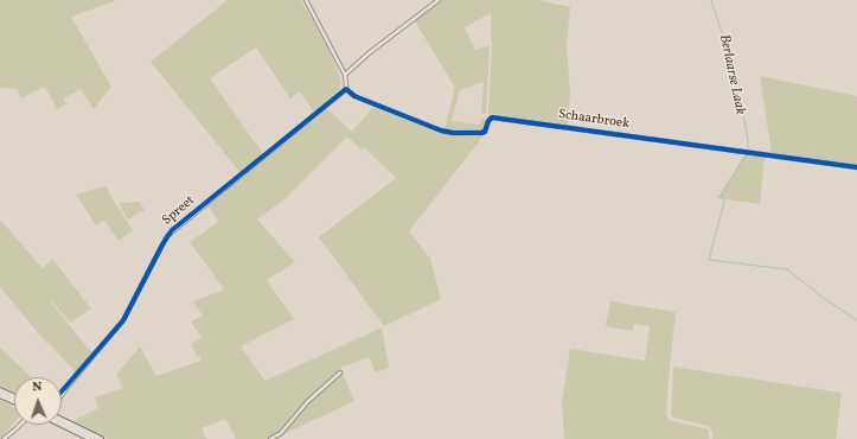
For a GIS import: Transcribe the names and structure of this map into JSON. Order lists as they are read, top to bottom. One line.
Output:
{"streets":{"street":["Schaarbroek","Spreet"]},"crossings":[["Schaarbroek","Spreet"]],"water":["Berlaarse Laak"],"north":"top"}
